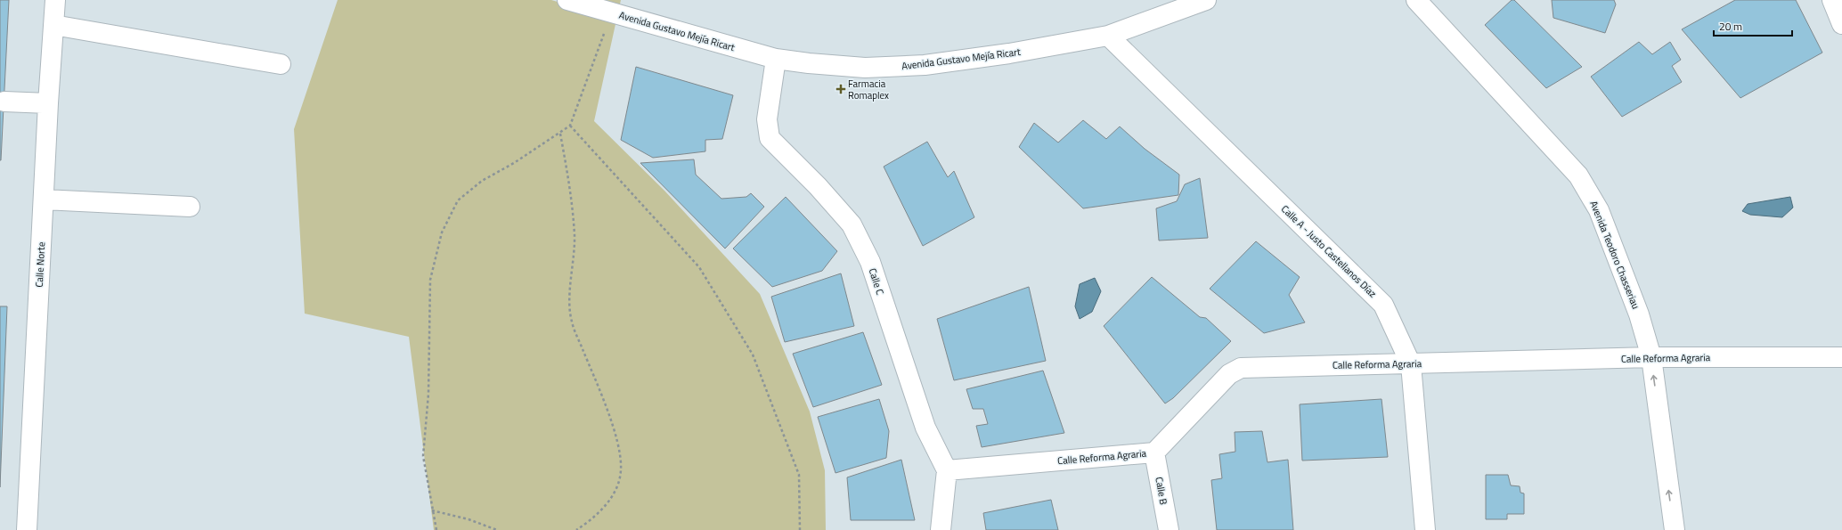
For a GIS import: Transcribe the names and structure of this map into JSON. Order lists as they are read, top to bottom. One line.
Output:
{"streets":{"street":["Avenida Gustavo Mejía Ricart","Calle A - Justo Castellanos Díaz","Avenida Teodoro Chasseriau","Calle Norte","Calle C","Calle Reforma Agraria","Calle B"]},"crossings":[["Avenida Gustavo Mejía Ricart","Calle A - Justo Castellanos Díaz"],["Avenida Gustavo Mejía Ricart","Calle C"],["Calle A - Justo Castellanos Díaz","Calle Reforma Agraria"],["Avenida Teodoro Chasseriau","Calle Reforma Agraria"],["Calle C","Calle Reforma Agraria"],["Calle Reforma Agraria","Calle B"]],"places":{"health":["Farmacia Romaplex"]},"scale_bar":"20 m"}
